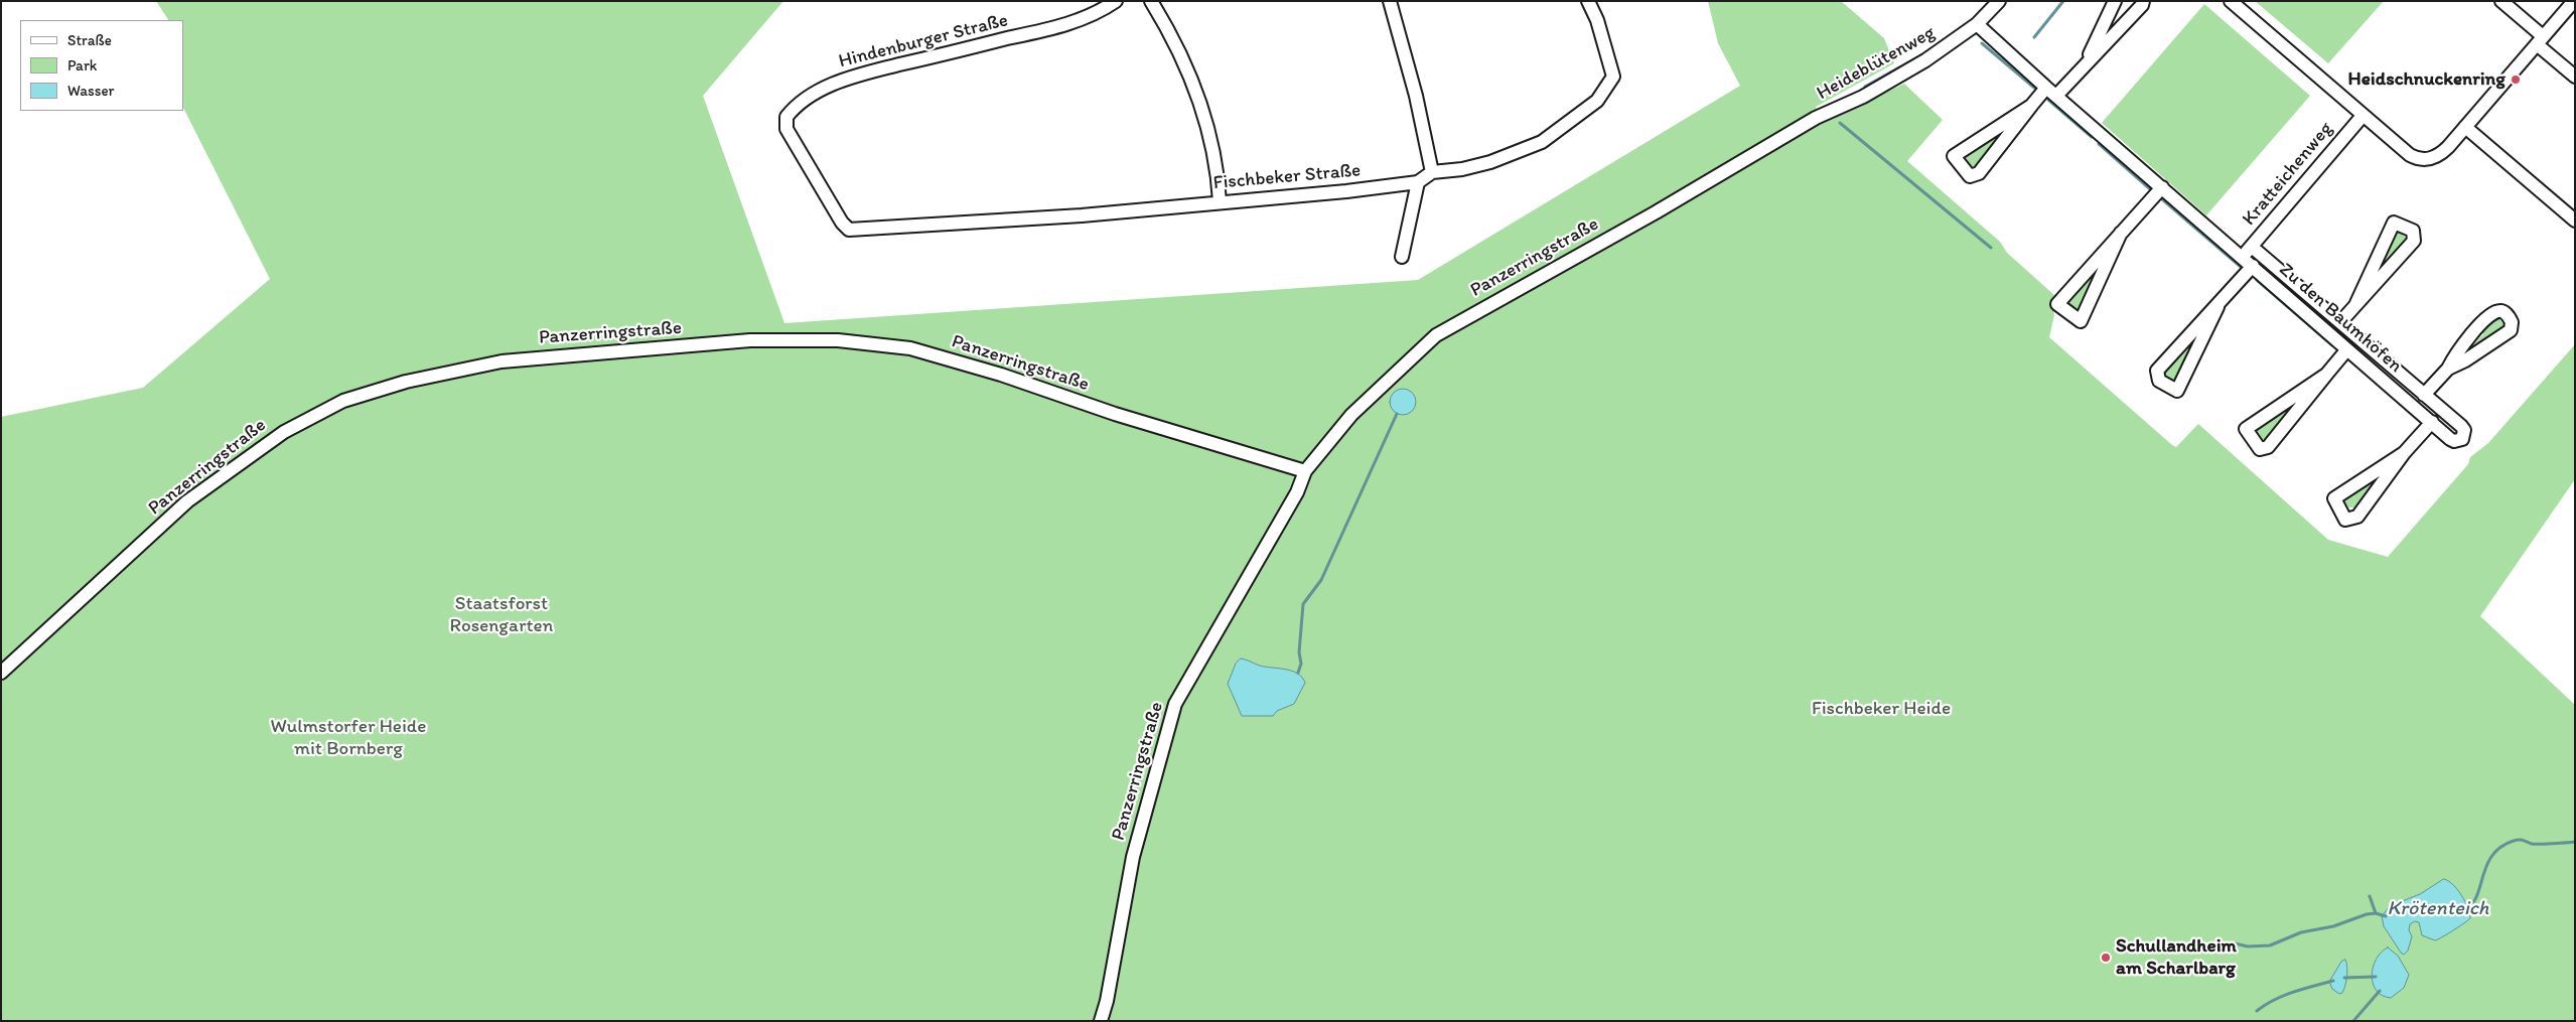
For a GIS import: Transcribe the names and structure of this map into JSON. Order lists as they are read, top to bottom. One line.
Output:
{"streets":{"street":["Hindenburger Straße","Heideblütenweg","Kratteichenweg","Fischbeker Straße","Panzerringstraße","Zu den Baumhöfen"]},"crossings":[["Hindenburger Straße","Fischbeker Straße"],["Heideblütenweg","Panzerringstraße"],["Heideblütenweg","Zu den Baumhöfen"],["Kratteichenweg","Zu den Baumhöfen"]],"water":["Krötenteich"],"parks":["Staatsforst Rosengarten","Fischbeker Heide","Wulmstorfer Heide mit Bornberg"],"places":["Heidschnuckenring","Schullandheim am Scharlbarg"],"legend":["Straße","Park","Wasser"]}
